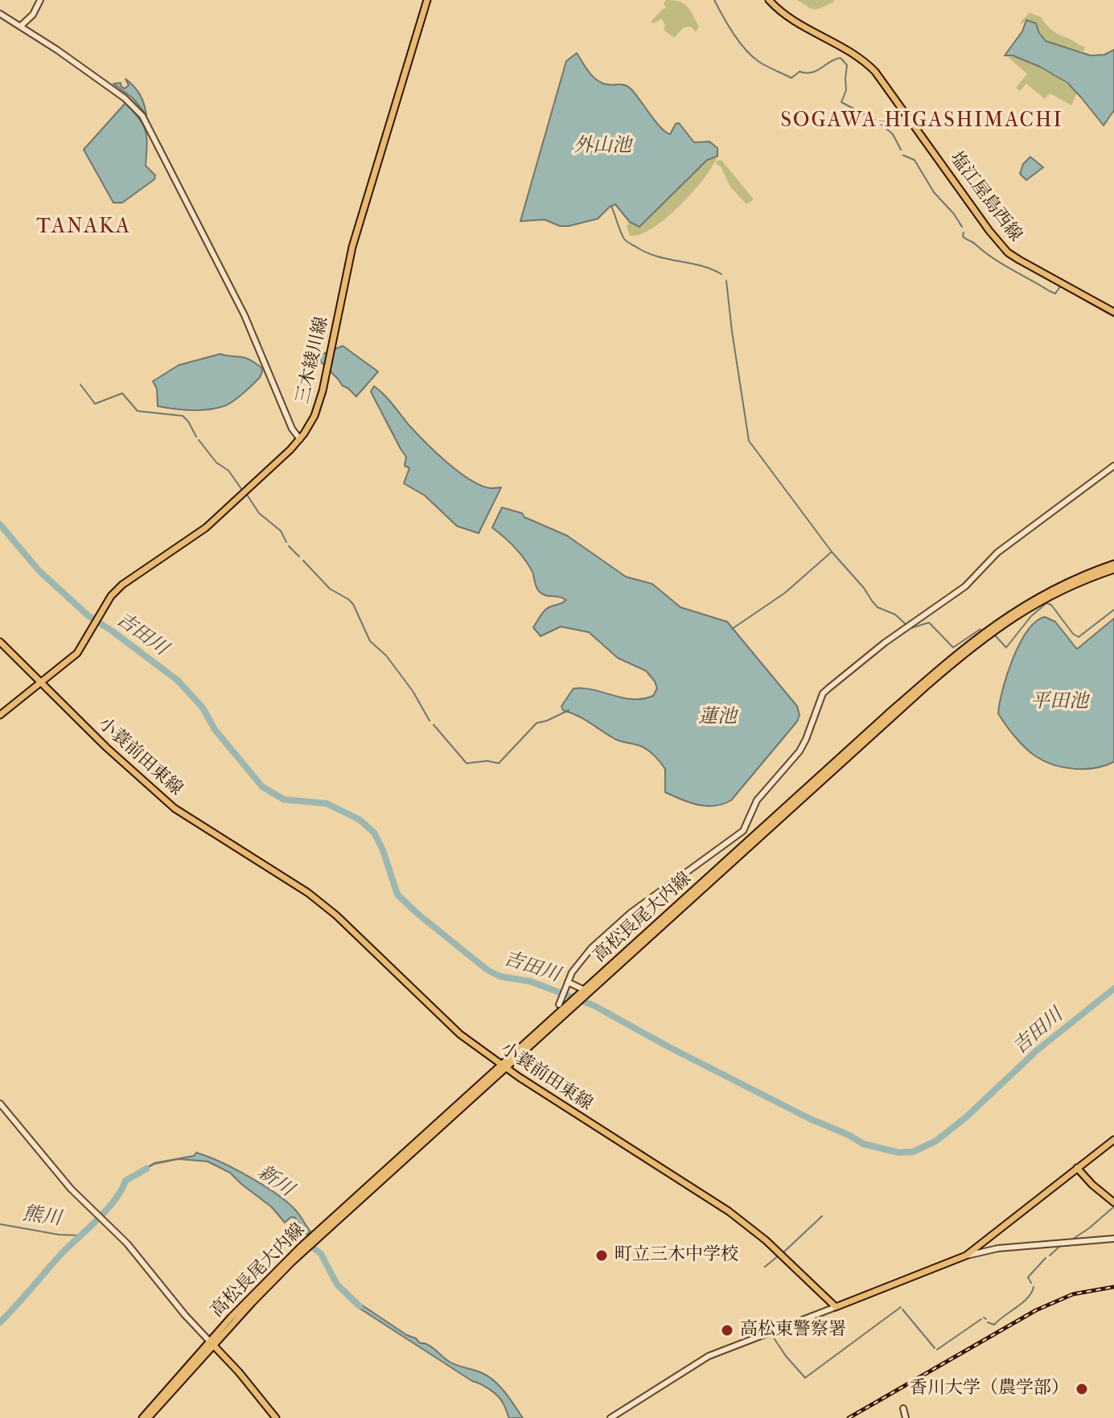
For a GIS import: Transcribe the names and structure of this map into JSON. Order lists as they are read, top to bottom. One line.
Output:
{"streets":{"main road":["塩江屋島西線","三木綾川線","小蓑前田東線","高松長尾大内線"]},"crossings":[["三木綾川線","小蓑前田東線"],["小蓑前田東線","高松長尾大内線"]],"districts":["SOGAWA-HIGASHIMACHI","TANAKA"],"water":["外山池","吉田川","平田池","蓮池","新川","熊川"],"places":["町立三木中学校","高松東警察署","香川大学（農学部）"]}
